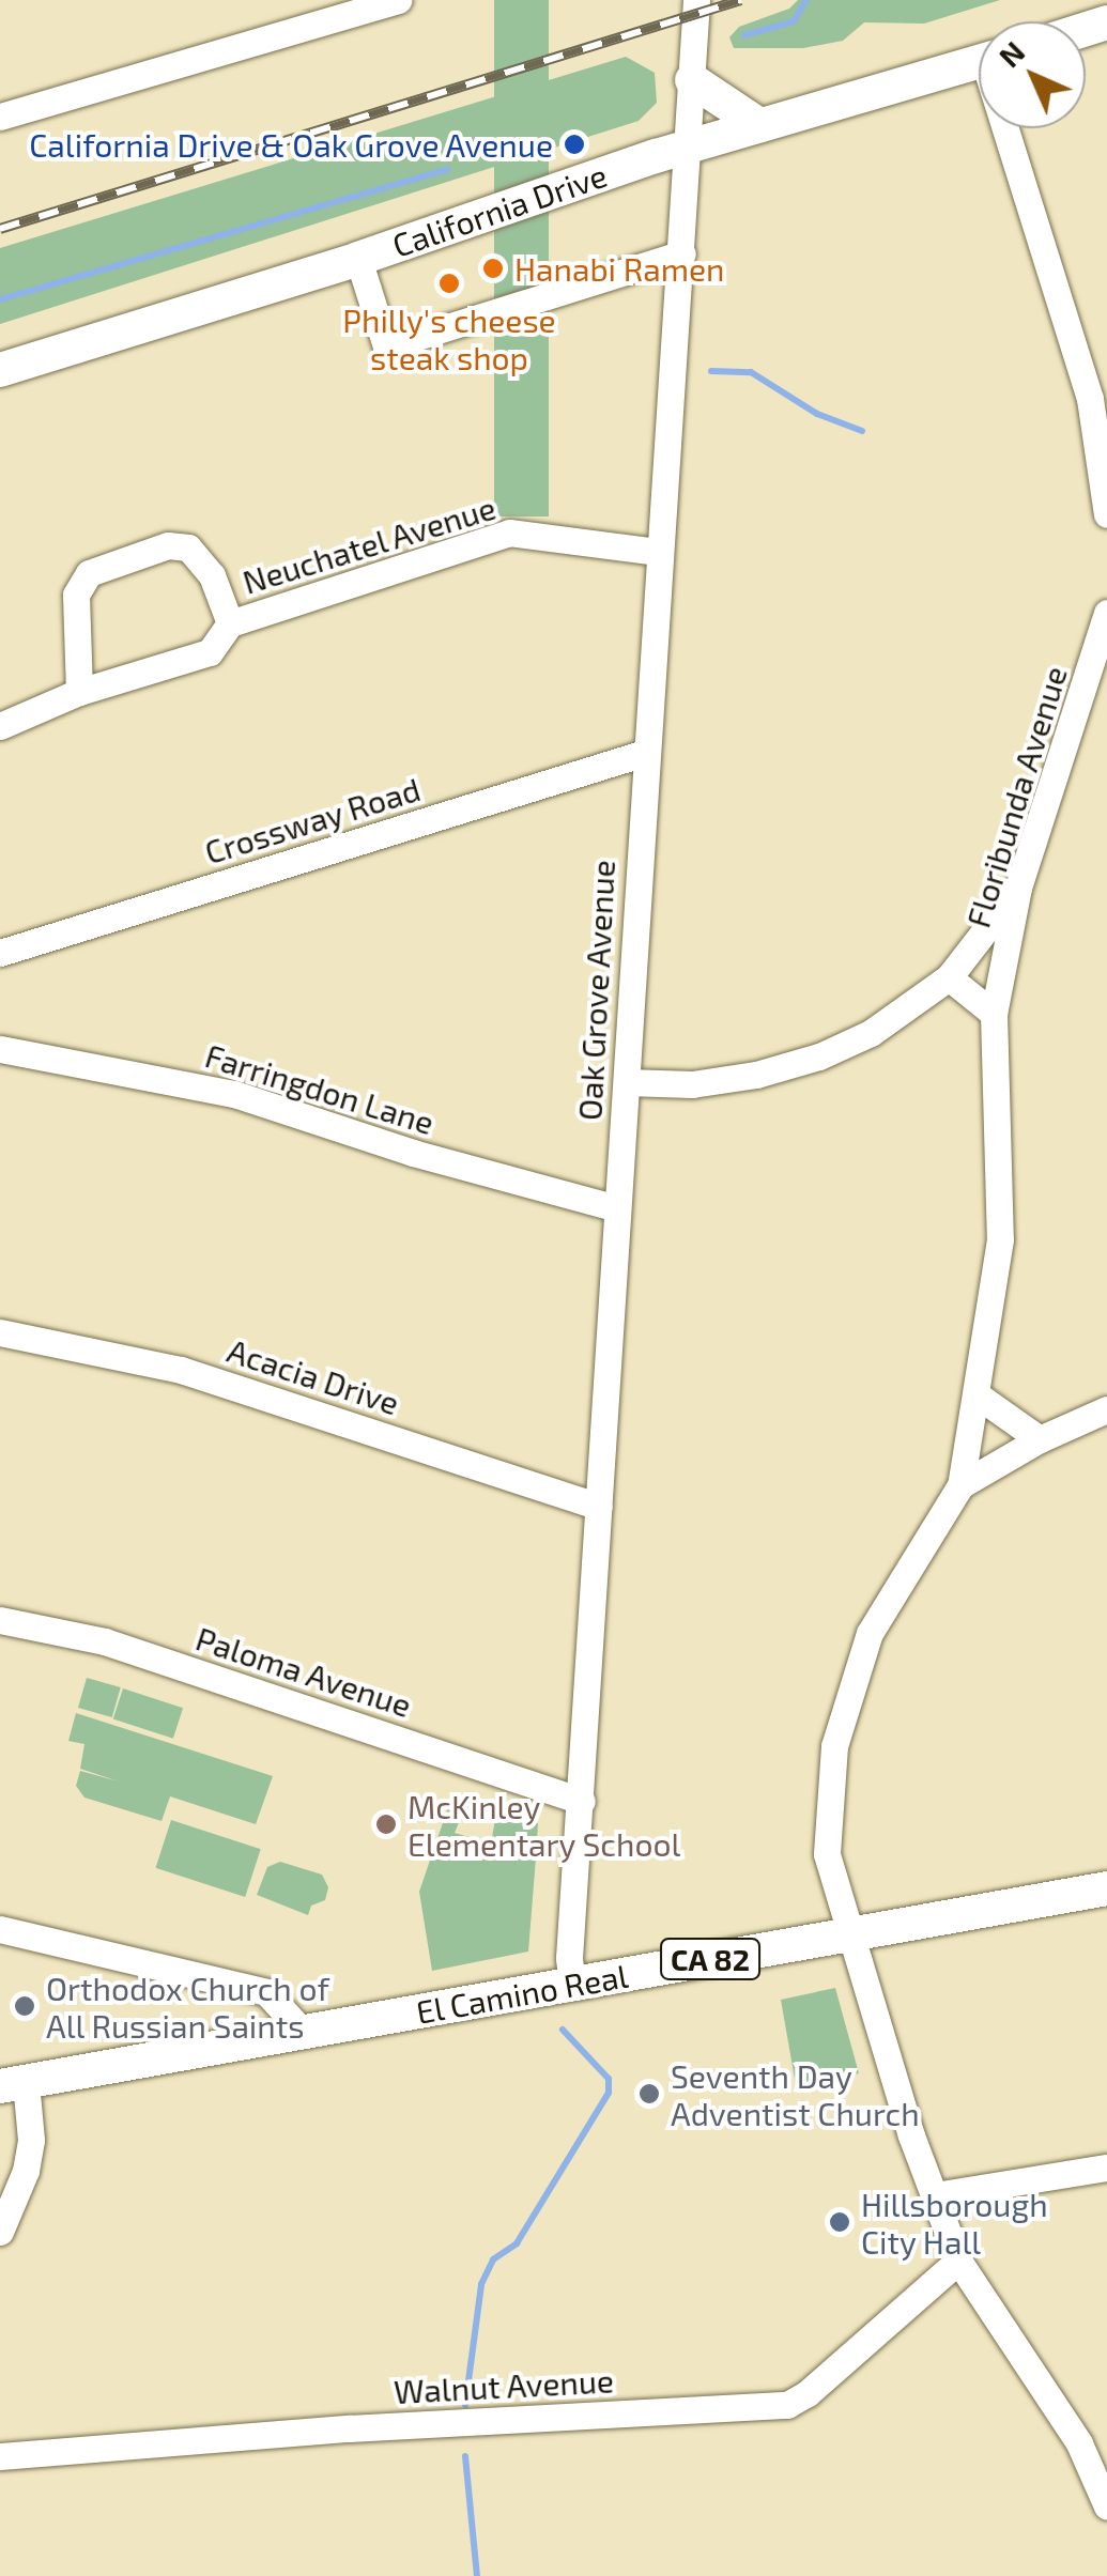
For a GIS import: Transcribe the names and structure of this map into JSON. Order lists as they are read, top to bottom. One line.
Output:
{"streets":{"main road":["California Drive","CA 82","El Camino Real"],"street":["Neuchatel Avenue","Floribunda Avenue","Crossway Road","Oak Grove Avenue","Farringdon Lane","Acacia Drive","Paloma Avenue","Walnut Avenue"]},"crossings":[["California Drive","Oak Grove Avenue"],["Neuchatel Avenue","Oak Grove Avenue"],["Floribunda Avenue","El Camino Real"],["Floribunda Avenue","Walnut Avenue"],["Crossway Road","Oak Grove Avenue"],["Oak Grove Avenue","Farringdon Lane"],["Oak Grove Avenue","Acacia Drive"],["Oak Grove Avenue","Paloma Avenue"],["Oak Grove Avenue","El Camino Real"]],"places":["California Drive & Oak Grove Avenue","Hanabi Ramen","Philly's cheese steak shop","McKinley Elementary School","Orthodox Church of All Russian Saints","Seventh Day Adventist Church","Hillsborough City Hall"],"north":"top left"}
